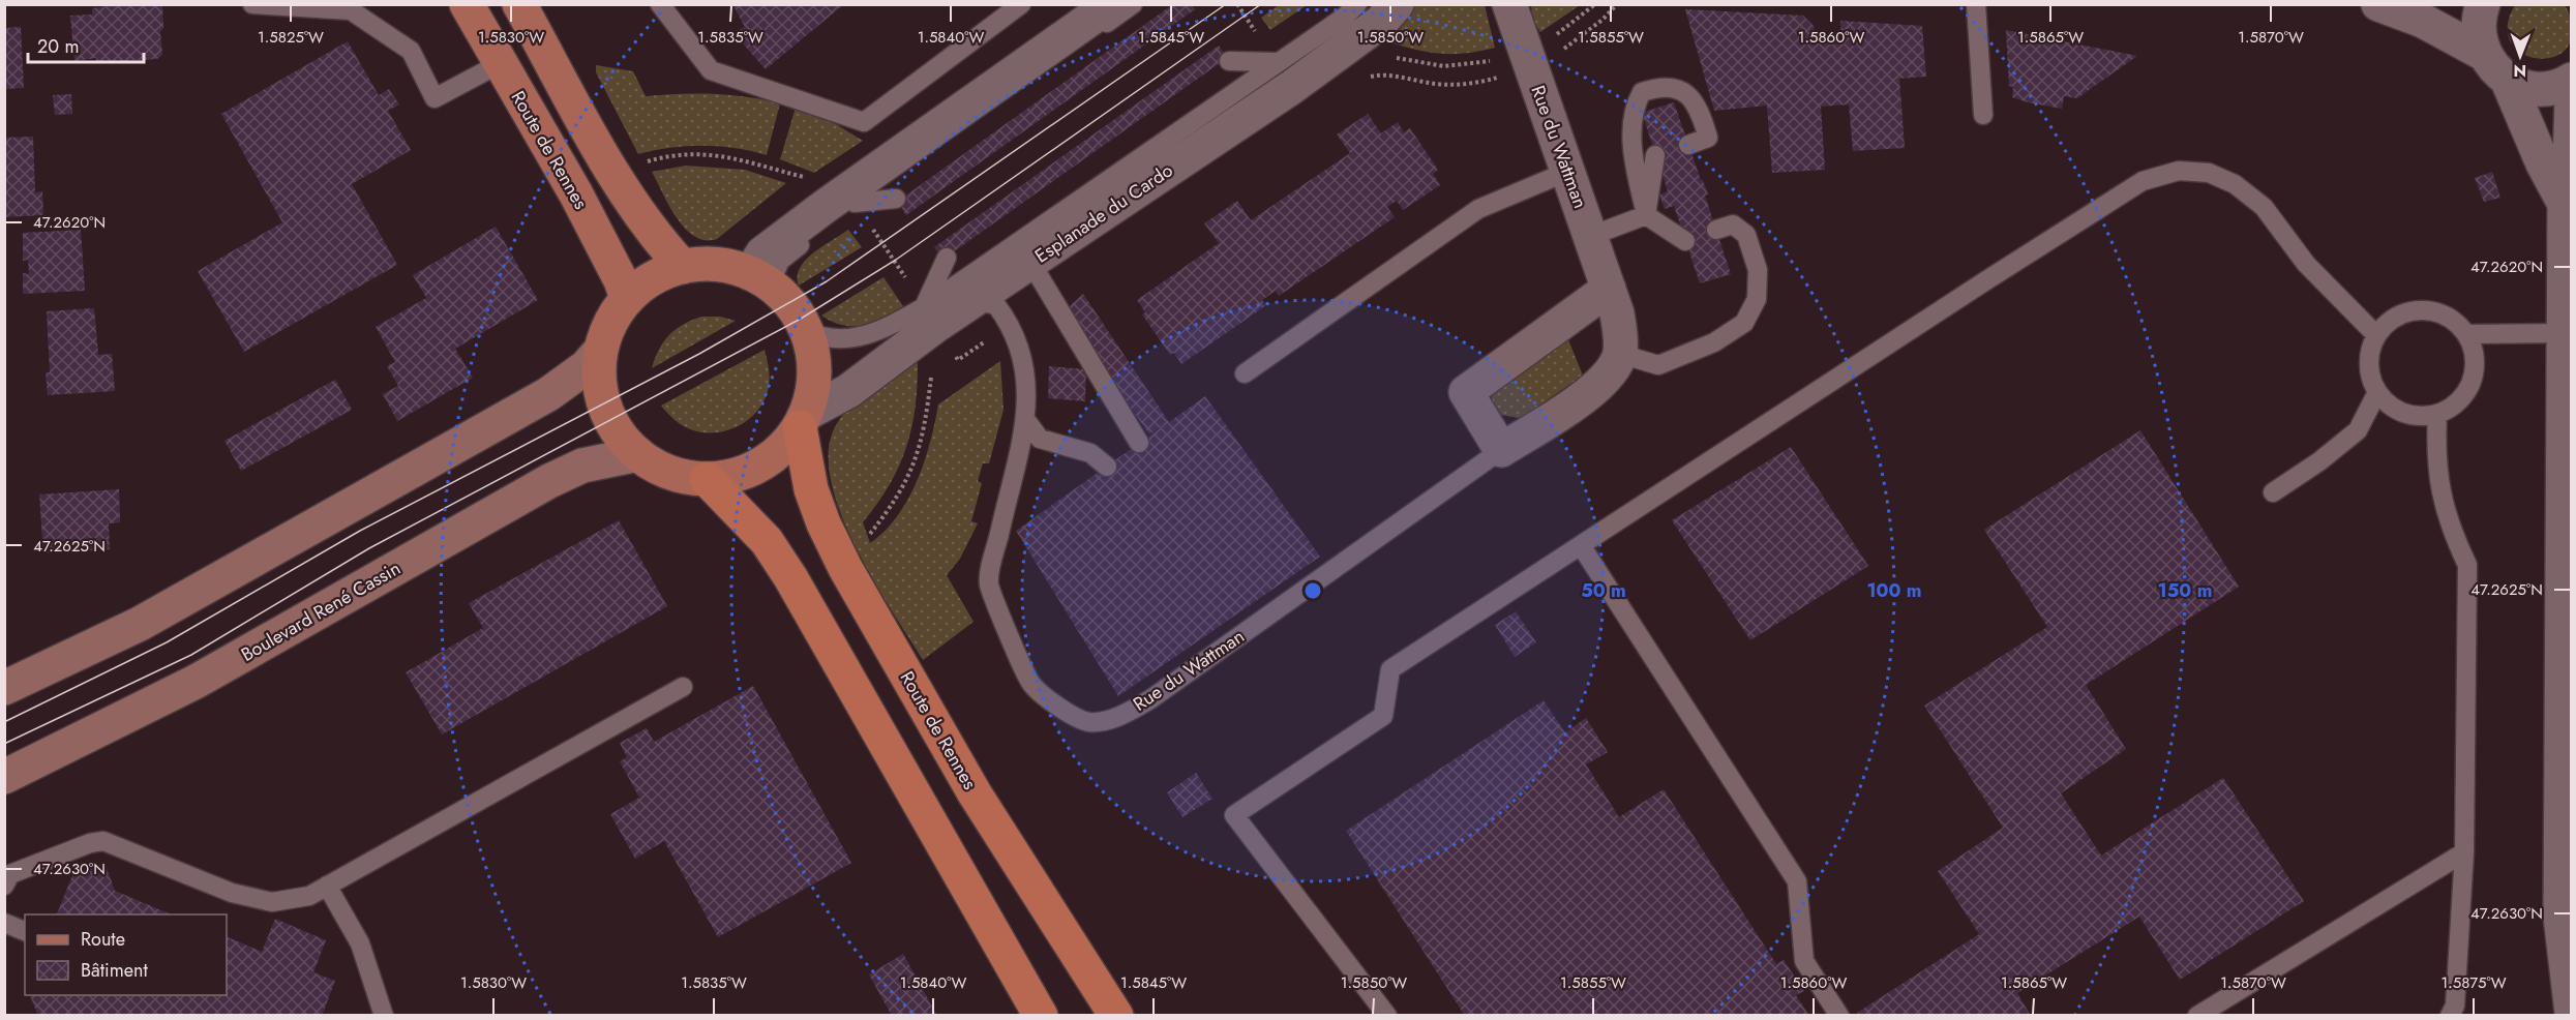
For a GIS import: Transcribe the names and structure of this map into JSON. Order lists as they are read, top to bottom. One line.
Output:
{"streets":{"highway":["Route de Rennes"],"main road":["Boulevard René Cassin"],"street":["Rue du Wattman","Esplanade du Cardo"]},"crossings":[["Rue du Wattman","Esplanade du Cardo"],["Route de Rennes","Esplanade du Cardo"],["Route de Rennes","Boulevard René Cassin"],["Esplanade du Cardo","Boulevard René Cassin"]],"legend":["Route","Bâtiment"],"scale_bar":"20 m","north":"bottom","coordinates":["1.5825°W","1.5830°W","1.5835°W","1.5840°W","1.5845°W","1.5850°W","1.5855°W","1.5860°W","1.5865°W","1.5870°W","47.2620°N","47.2625°N","47.2630°N","1.5875°W"],"rings":["50 m","100 m","150 m"]}
